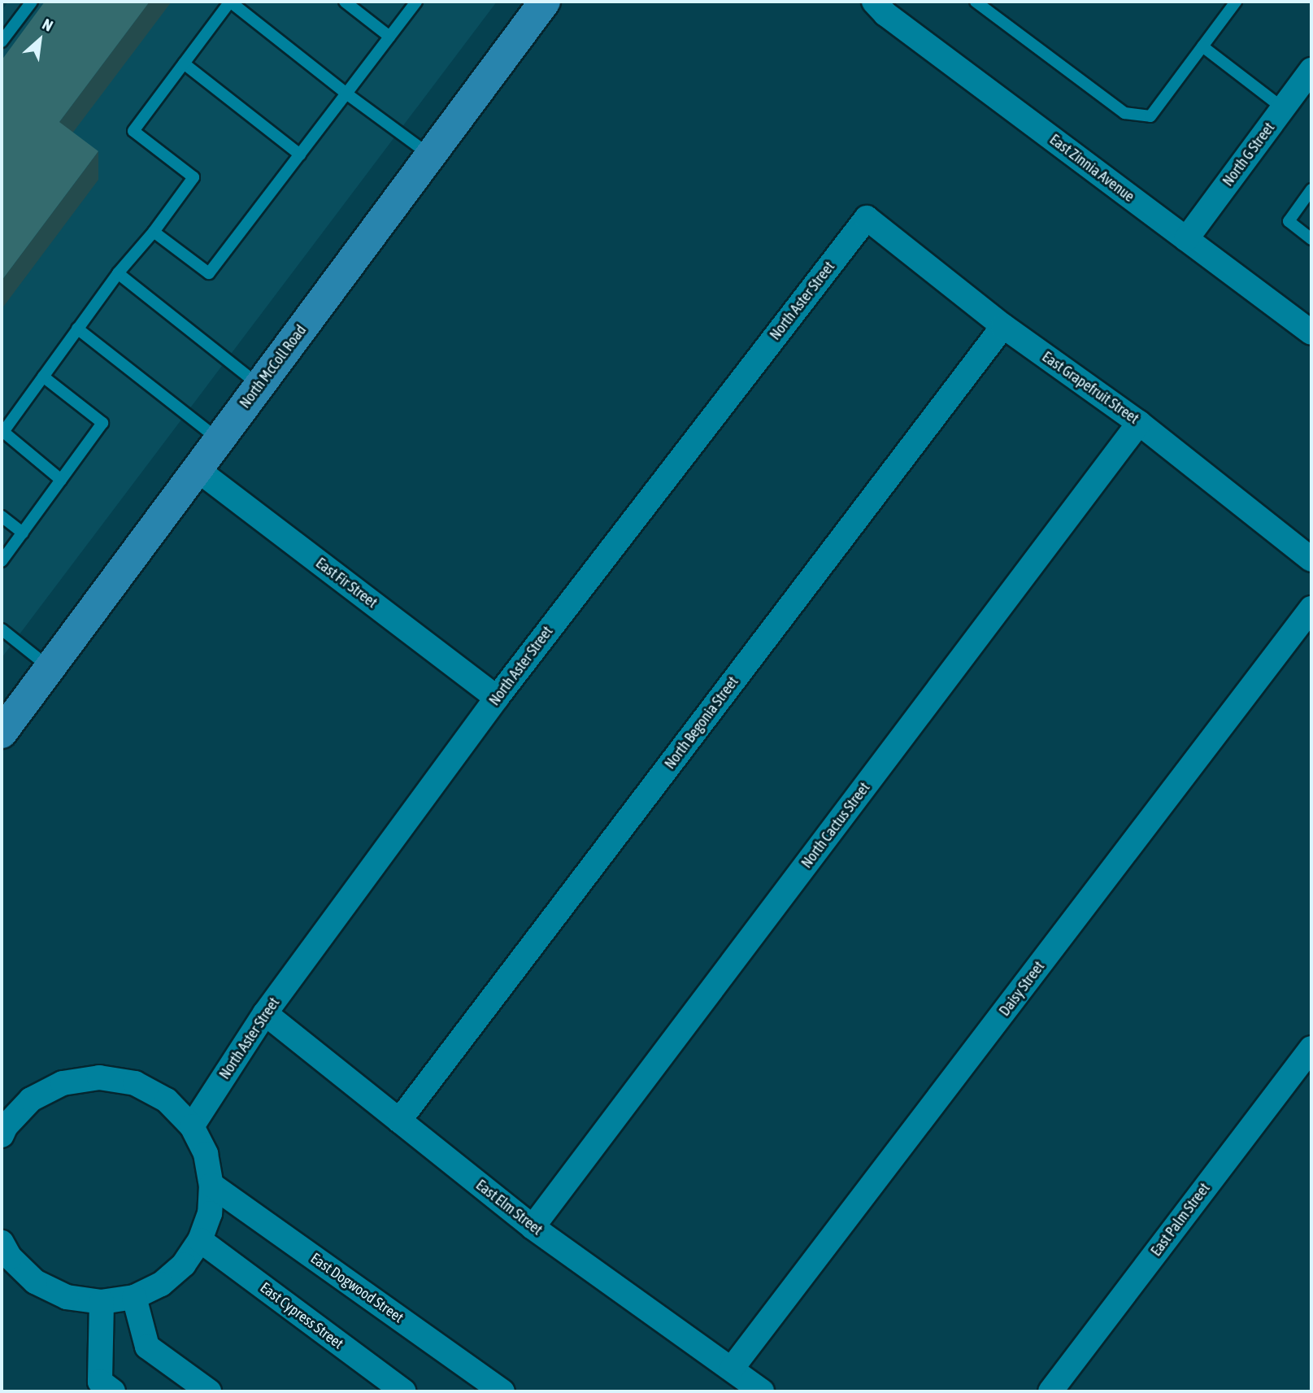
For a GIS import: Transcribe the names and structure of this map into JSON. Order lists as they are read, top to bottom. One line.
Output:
{"streets":{"main road":["North McColl Road"],"street":["North G Street","East Zinnia Avenue","North Aster Street","East Grapefruit Street","East Fir Street","North Begonia Street","North Cactus Street","Daisy Street","East Elm Street","East Palm Street","East Dogwood Street","East Cypress Street"]},"crossings":[["North G Street","East Zinnia Avenue"],["North Aster Street","East Grapefruit Street"],["North Aster Street","East Fir Street"],["North Aster Street","East Elm Street"],["North McColl Road","East Fir Street"],["East Grapefruit Street","North Begonia Street"],["East Grapefruit Street","North Cactus Street"],["North Begonia Street","East Elm Street"],["North Cactus Street","East Elm Street"],["Daisy Street","East Elm Street"]],"north":"top right"}
